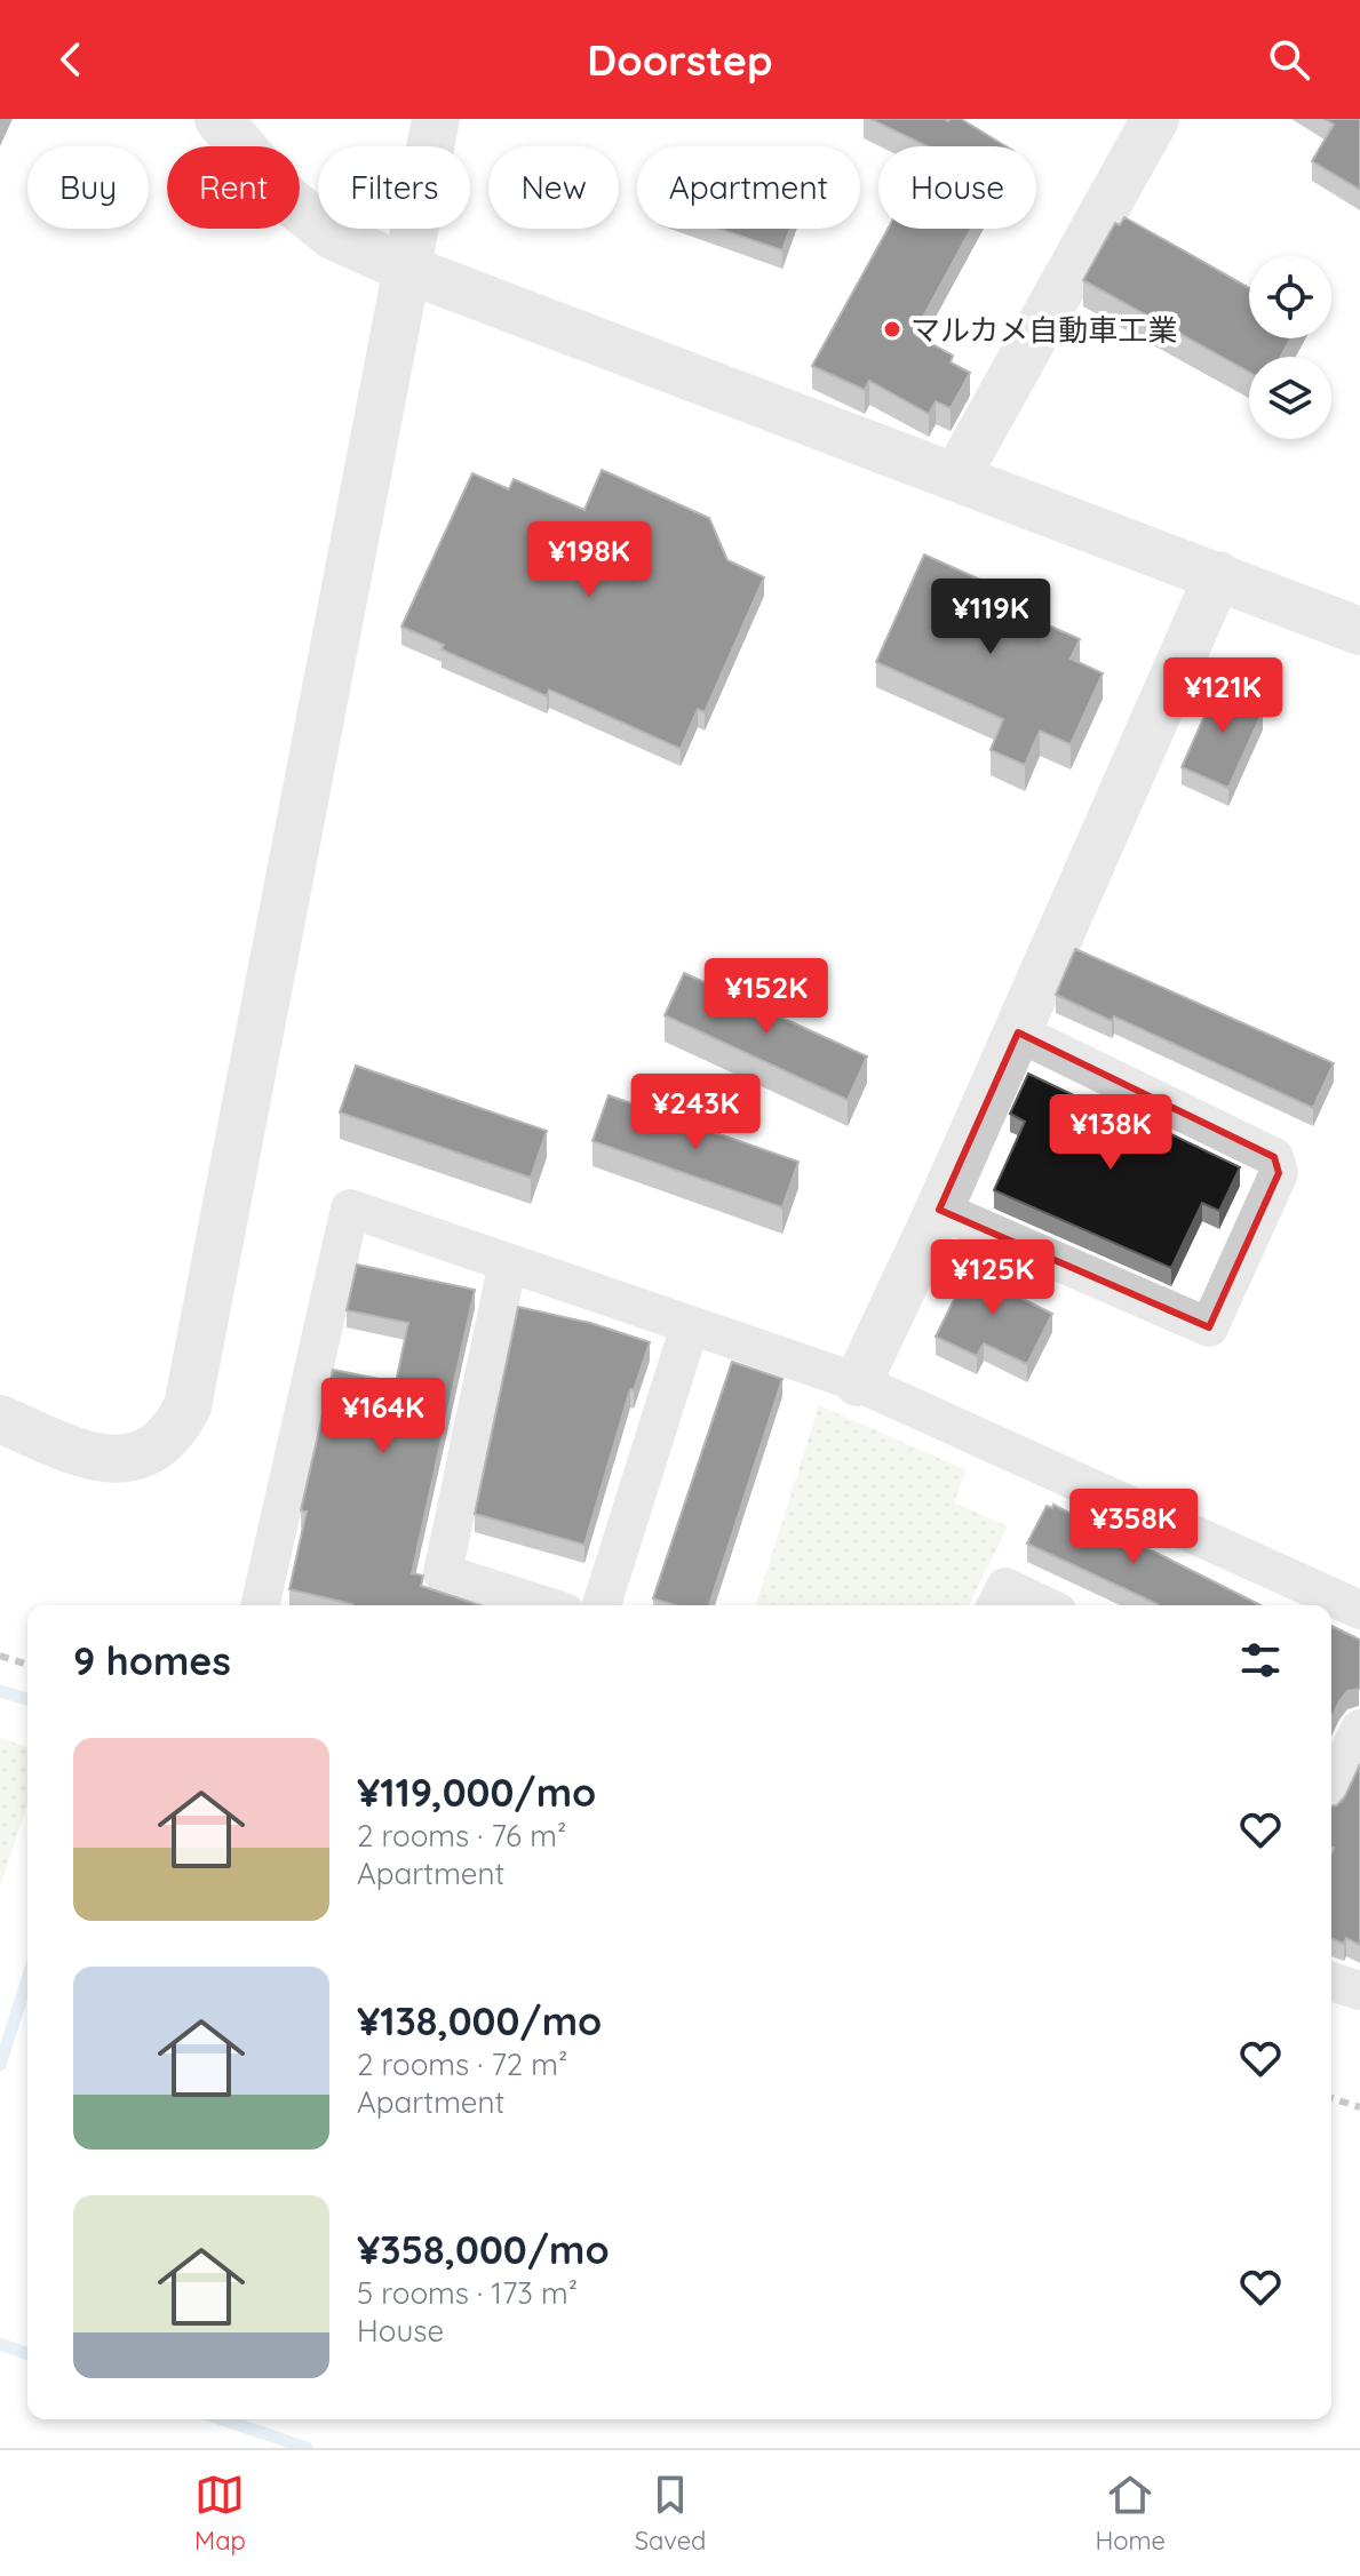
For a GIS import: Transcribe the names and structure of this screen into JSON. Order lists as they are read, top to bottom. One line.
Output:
{"places":["マルカメ自動車工業"],"page":{"header":"Doorstep","chip":["Buy","Rent","Filters","New","Apartment","House"],"price":["¥198K","¥119K","¥121K","¥152K","¥243K","¥138K","¥125K","¥164K","¥358K"],"heading":"9 homes","list":[{"name":"¥119,000/mo","note":"2 rooms · 76 m² · Apartment"},{"name":"¥138,000/mo","note":"2 rooms · 72 m² · Apartment"},{"name":"¥358,000/mo","note":"5 rooms · 173 m² · House"}],"tabs":["Map","Saved","Home"]}}
